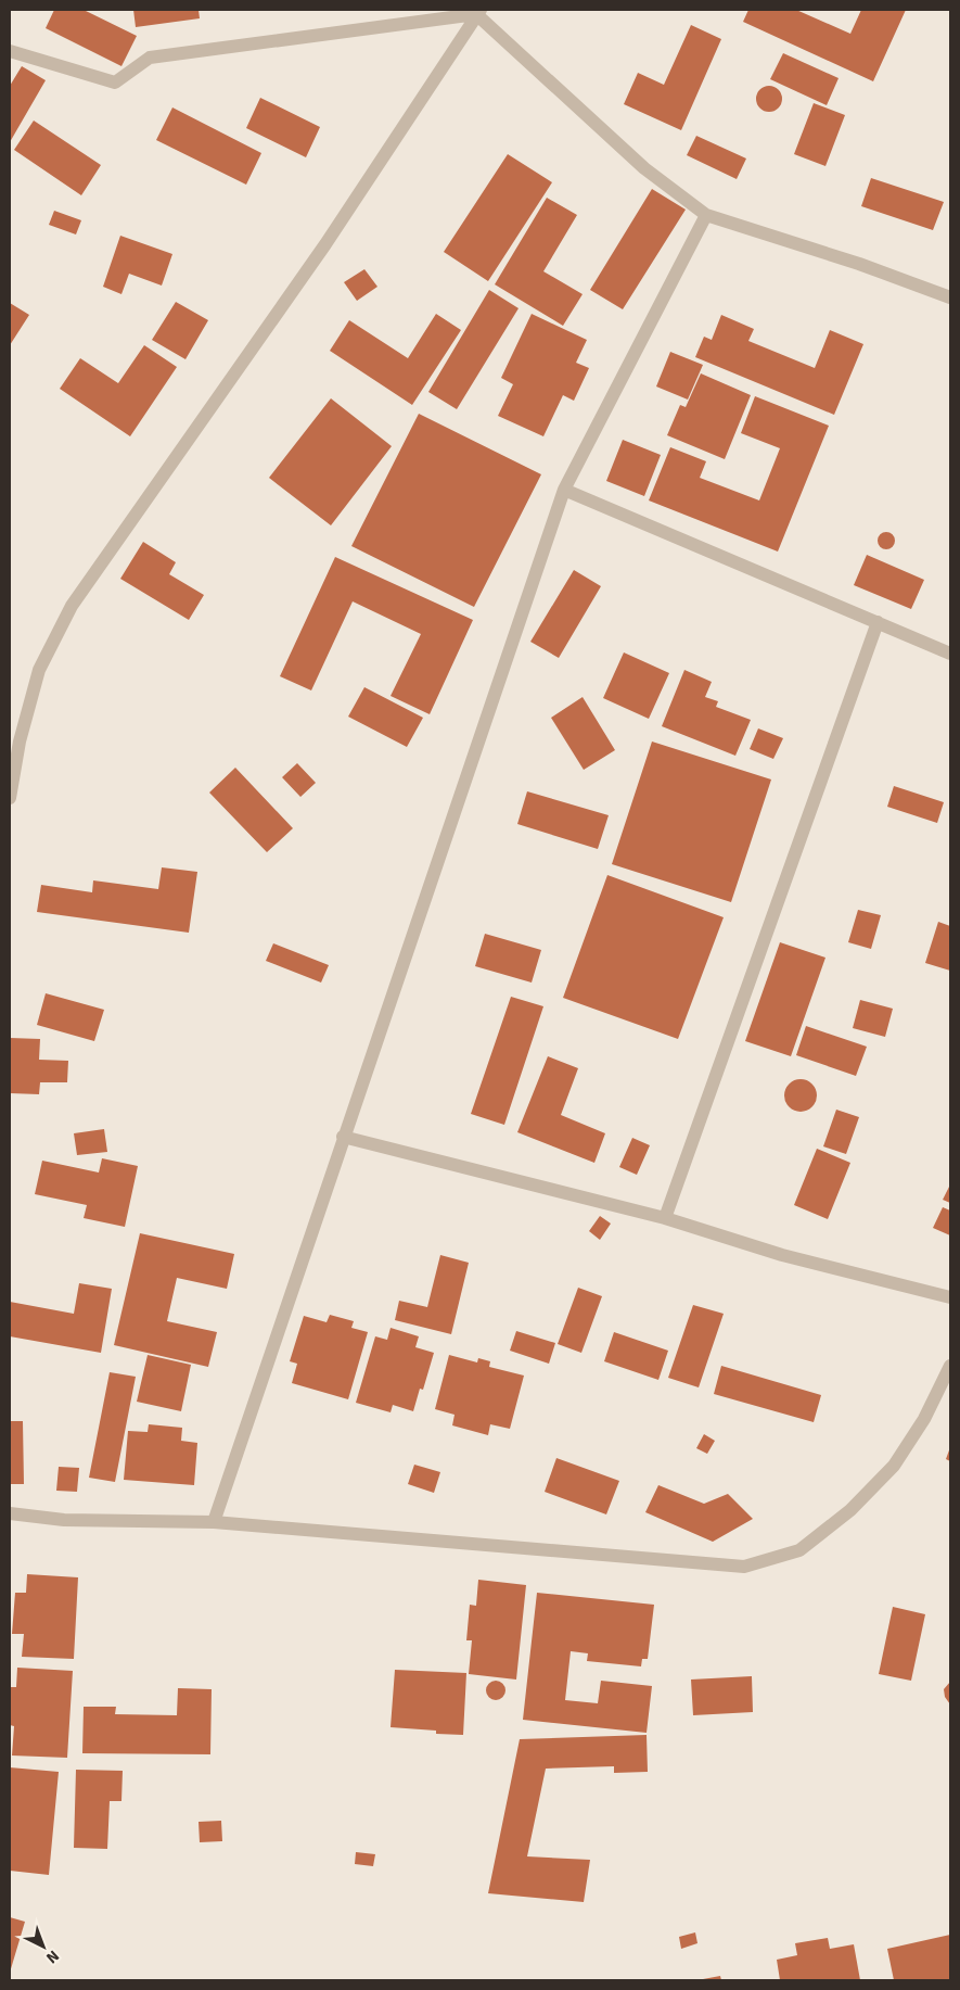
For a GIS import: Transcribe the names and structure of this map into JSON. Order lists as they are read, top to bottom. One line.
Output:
{"north":"bottom right"}
